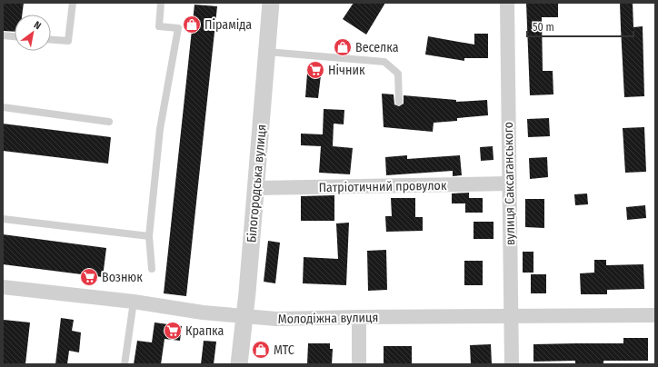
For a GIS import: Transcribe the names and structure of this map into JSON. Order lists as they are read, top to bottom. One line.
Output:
{"streets":{"street":["Білогородська вулиця","вулиця Саксаганського","Патріотичний провулок","Молодіжна вулиця"]},"crossings":[["Білогородська вулиця","Патріотичний провулок"],["Білогородська вулиця","Молодіжна вулиця"],["вулиця Саксаганського","Патріотичний провулок"],["вулиця Саксаганського","Молодіжна вулиця"]],"places":{"shop":["Піраміда","Веселка","МТС"],"supermarket":["Нічник","Вознюк","Крапка"]},"scale_bar":"50 m","north":"top right"}
